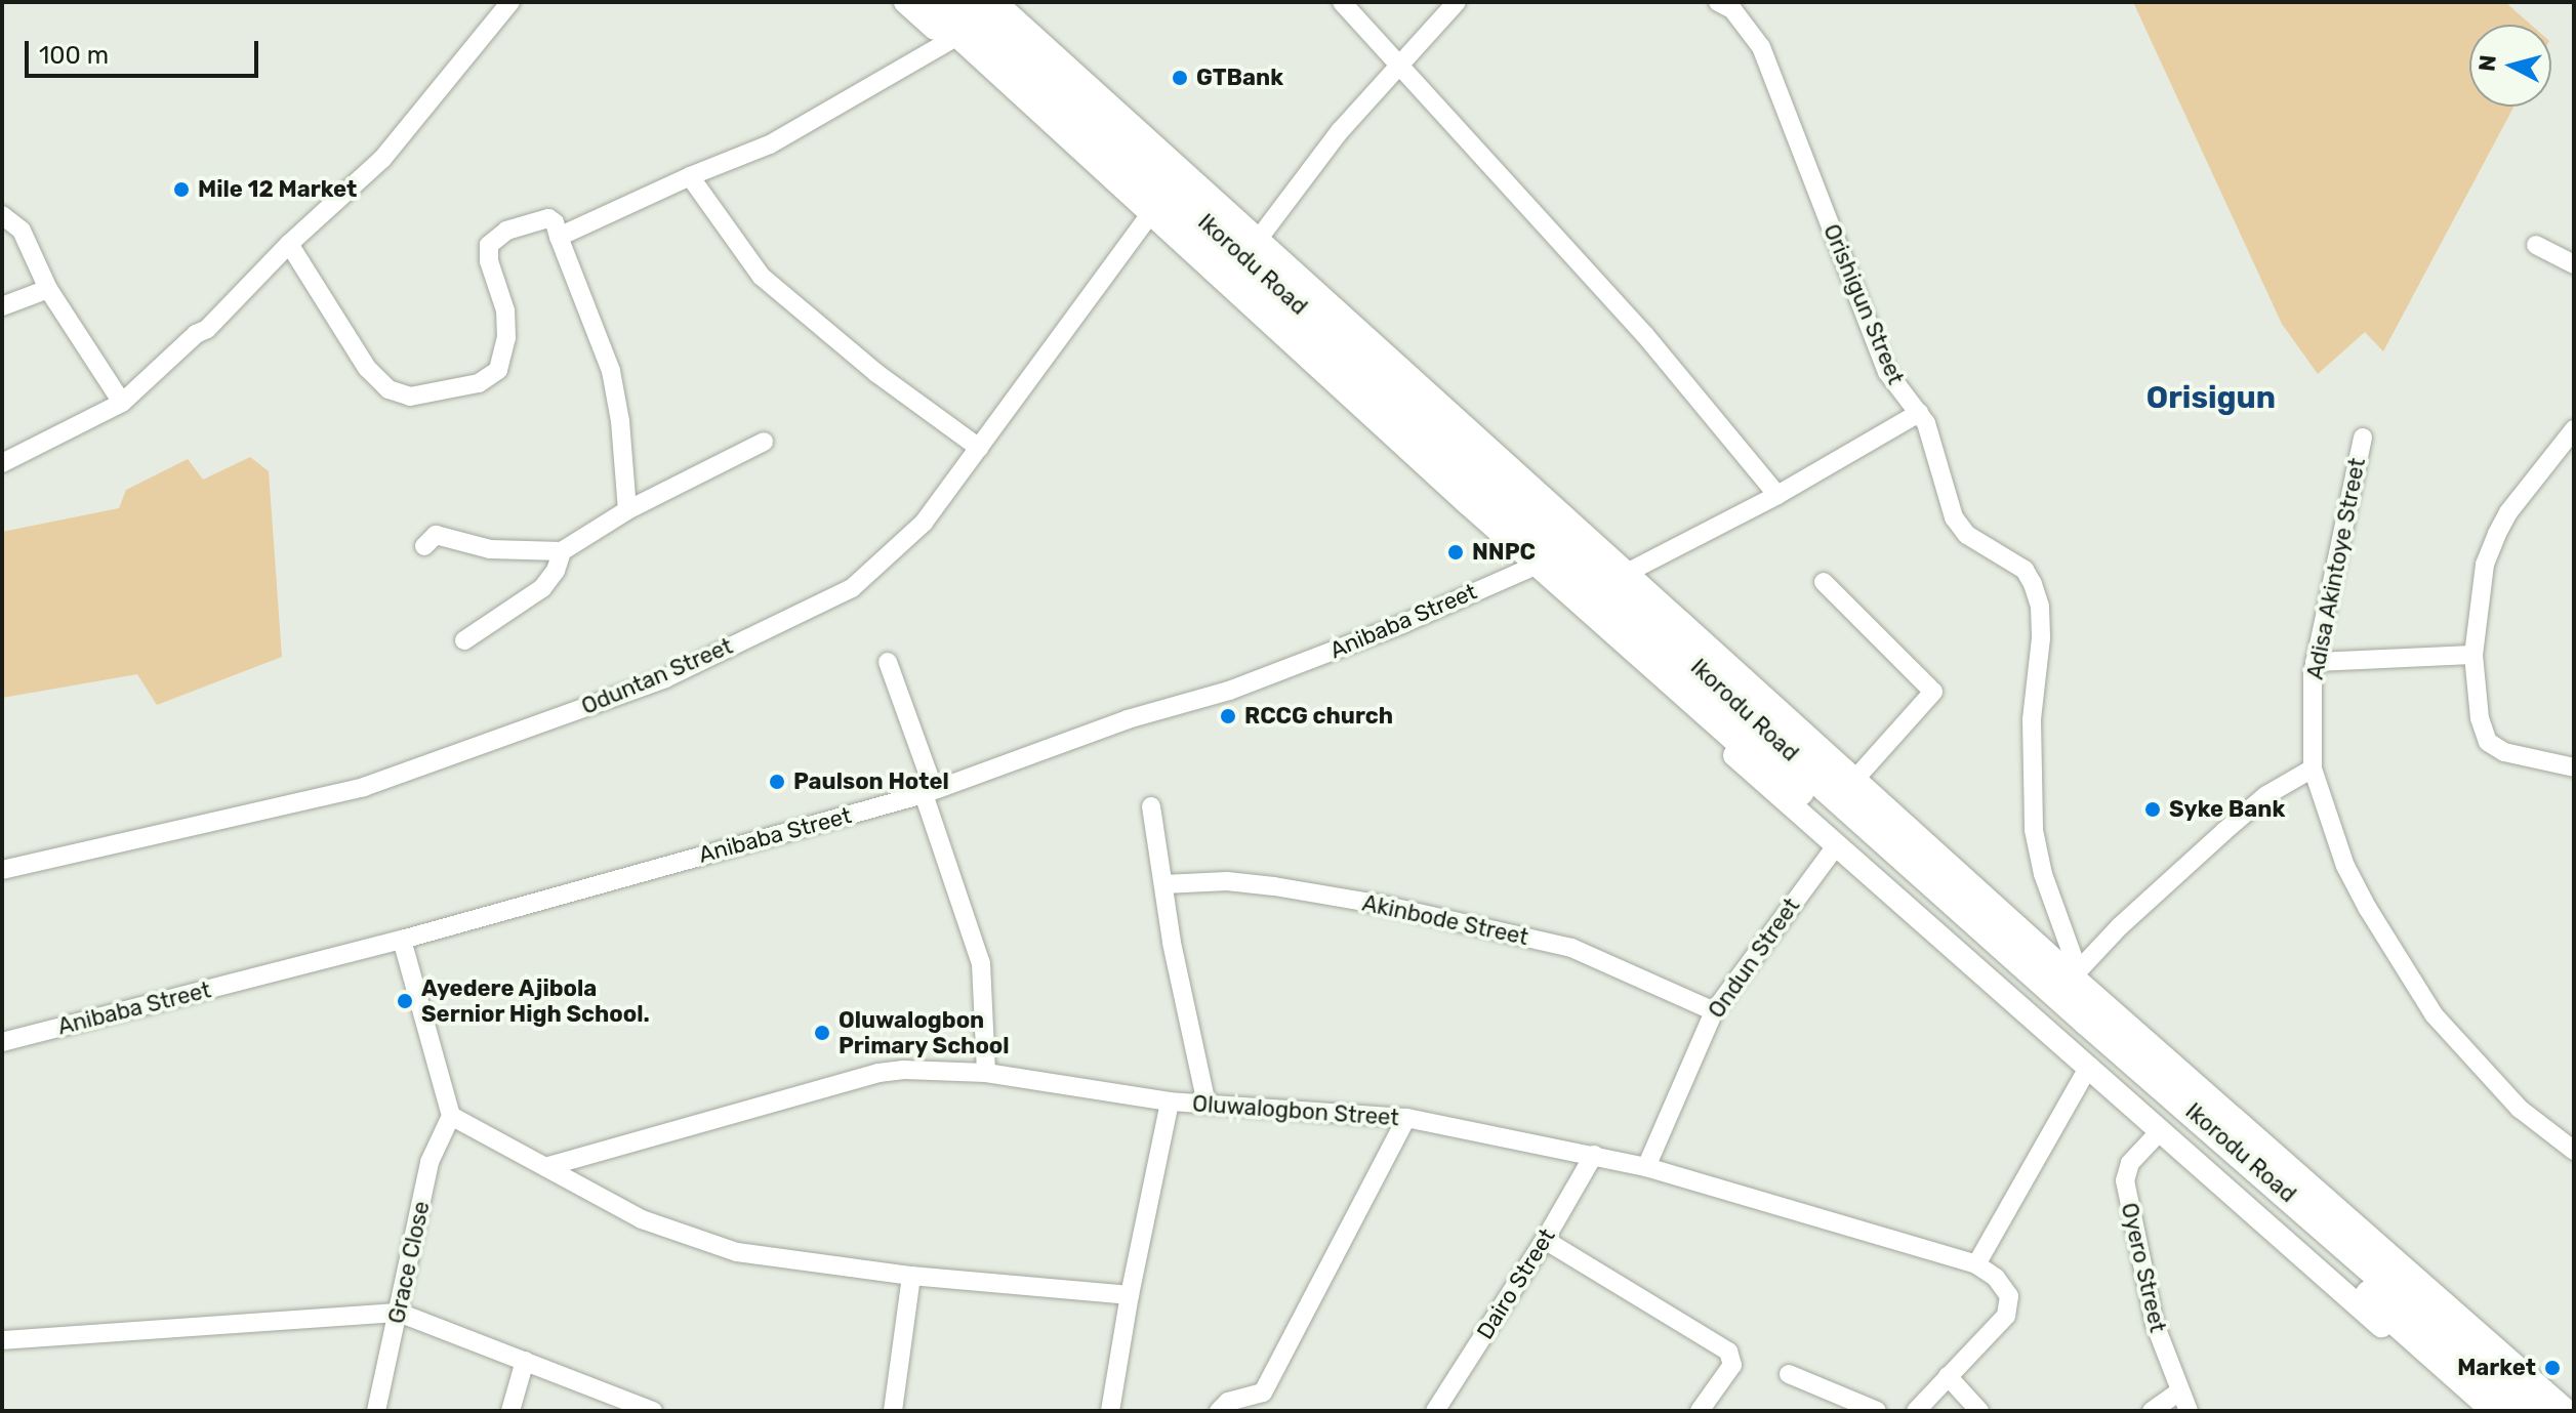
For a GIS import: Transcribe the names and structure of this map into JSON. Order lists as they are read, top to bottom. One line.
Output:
{"streets":{"highway":["Ikorodu Road"],"street":["Orishigun Street","Adisa Akintoye Street","Anibaba Street","Oduntan Street","Akinbode Street","Ondun Street","Oluwalogbon Street","Grace Close","Oyero Street","Dairo Street"]},"crossings":[["Ikorodu Road","Orishigun Street"],["Ikorodu Road","Anibaba Street"],["Ikorodu Road","Oduntan Street"],["Ikorodu Road","Ondun Street"],["Ikorodu Road","Oyero Street"],["Akinbode Street","Ondun Street"],["Ondun Street","Oluwalogbon Street"],["Oluwalogbon Street","Dairo Street"]],"districts":["Orisigun"],"places":["GTBank","Mile 12 Market","NNPC","RCCG church","Paulson Hotel","Syke Bank","Ayedere Ajibola Sernior High School.","Oluwalogbon Primary School","Market"],"scale_bar":"100 m","north":"left"}
